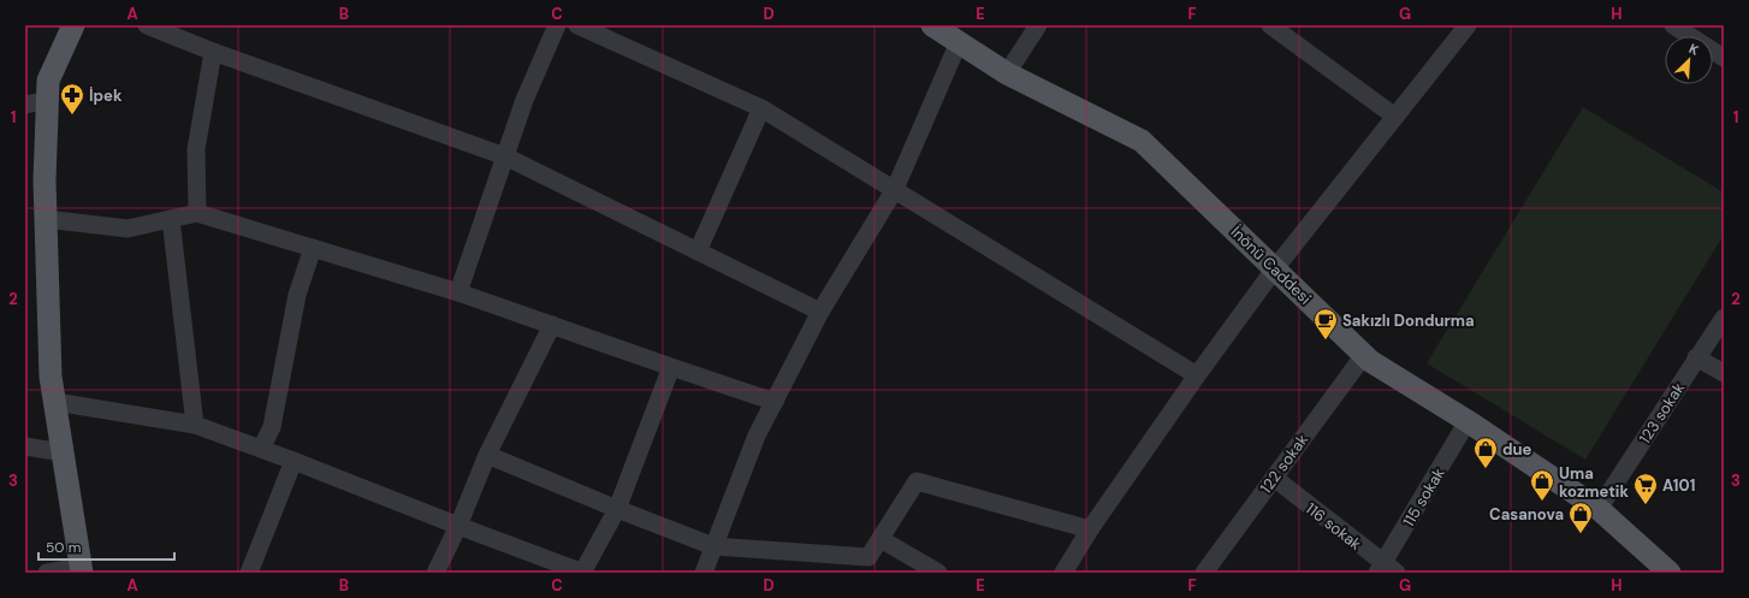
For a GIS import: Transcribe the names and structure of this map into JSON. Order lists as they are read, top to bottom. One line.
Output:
{"streets":{"main road":["İnönü Caddesi"],"street":["123 sokak","122 sokak","115 sokak","116 sokak"]},"crossings":[["İnönü Caddesi","123 sokak"],["İnönü Caddesi","122 sokak"],["İnönü Caddesi","115 sokak"],["122 sokak","116 sokak"],["115 sokak","116 sokak"]],"places":{"pharmacy":["İpek"],"cafe":["Sakızlı Dondurma"],"shop":["due","Uma kozmetik","Casanova"],"supermarket":["A101"]},"scale_bar":"50 m","north":"top right","grid":{"columns":["A","B","C","D","E","F","G","H"],"rows":["1","2","3"]}}
